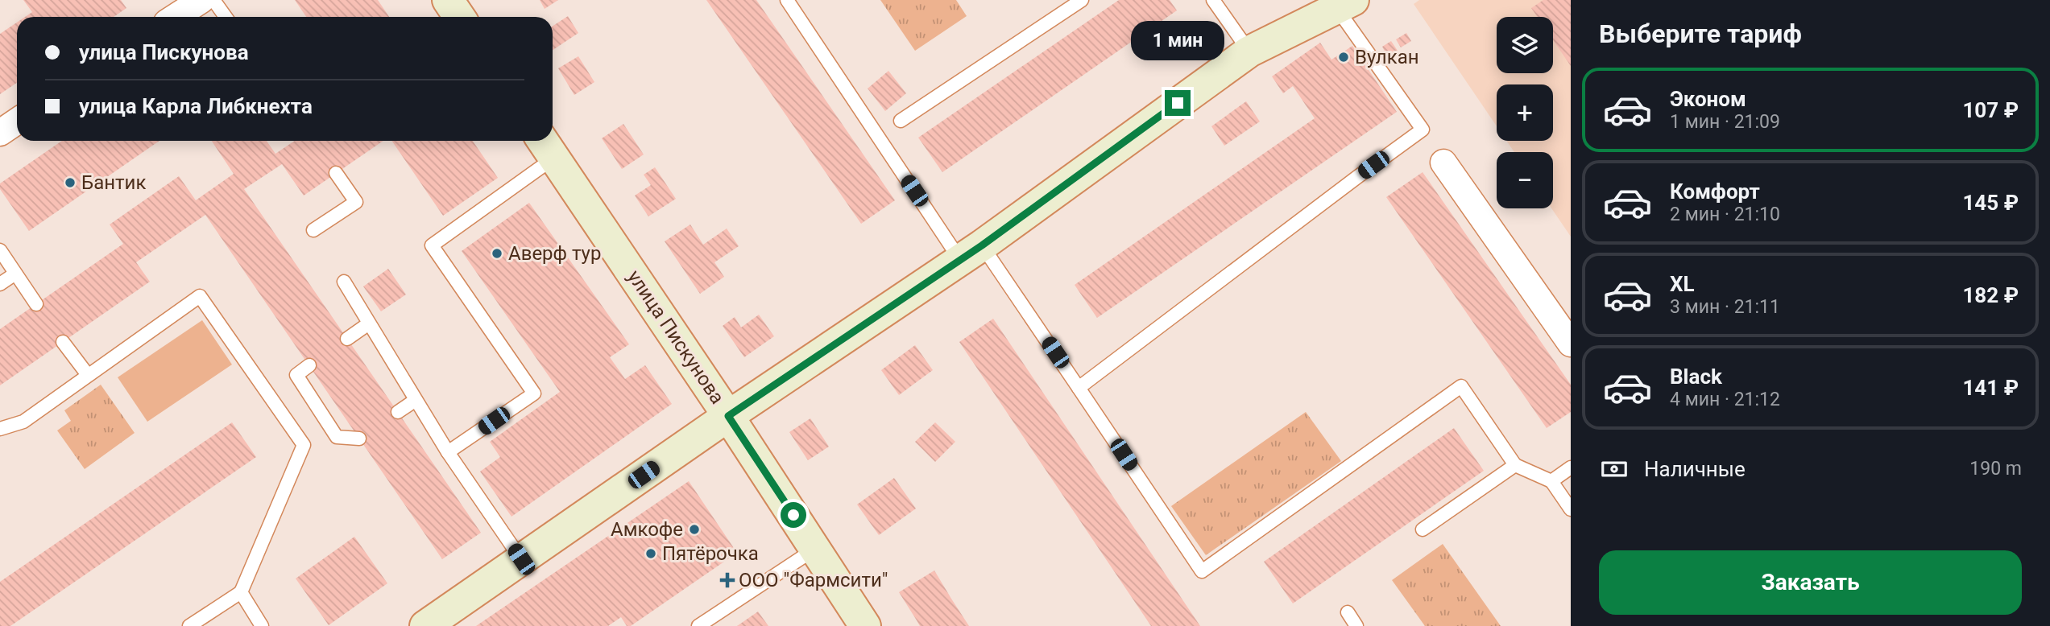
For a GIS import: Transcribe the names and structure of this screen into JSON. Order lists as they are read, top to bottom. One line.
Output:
{"streets":{"street":["улица Пискунова"]},"places":{"other":["Вулкан","Бантик","Аверф тур","Амкофе","Пятёрочка"],"health":["ООО \"Фармсити\""]},"page":{"heading":"Выберите тариф","map_buttons":["+","−"],"banner":["улица Пискунова","улица Карла Либкнехта"],"bubble":"1 мин","list":[{"name":"Эконом","note":"1 мин · 21:09","value":"107 ₽"},{"name":"Комфорт","note":"2 мин · 21:10","value":"145 ₽"},{"name":"XL","note":"3 мин · 21:11","value":"182 ₽"},{"name":"Black","note":"4 мин · 21:12","value":"141 ₽"}],"pay":["Наличные","190 m"],"buttons":"Заказать"}}
